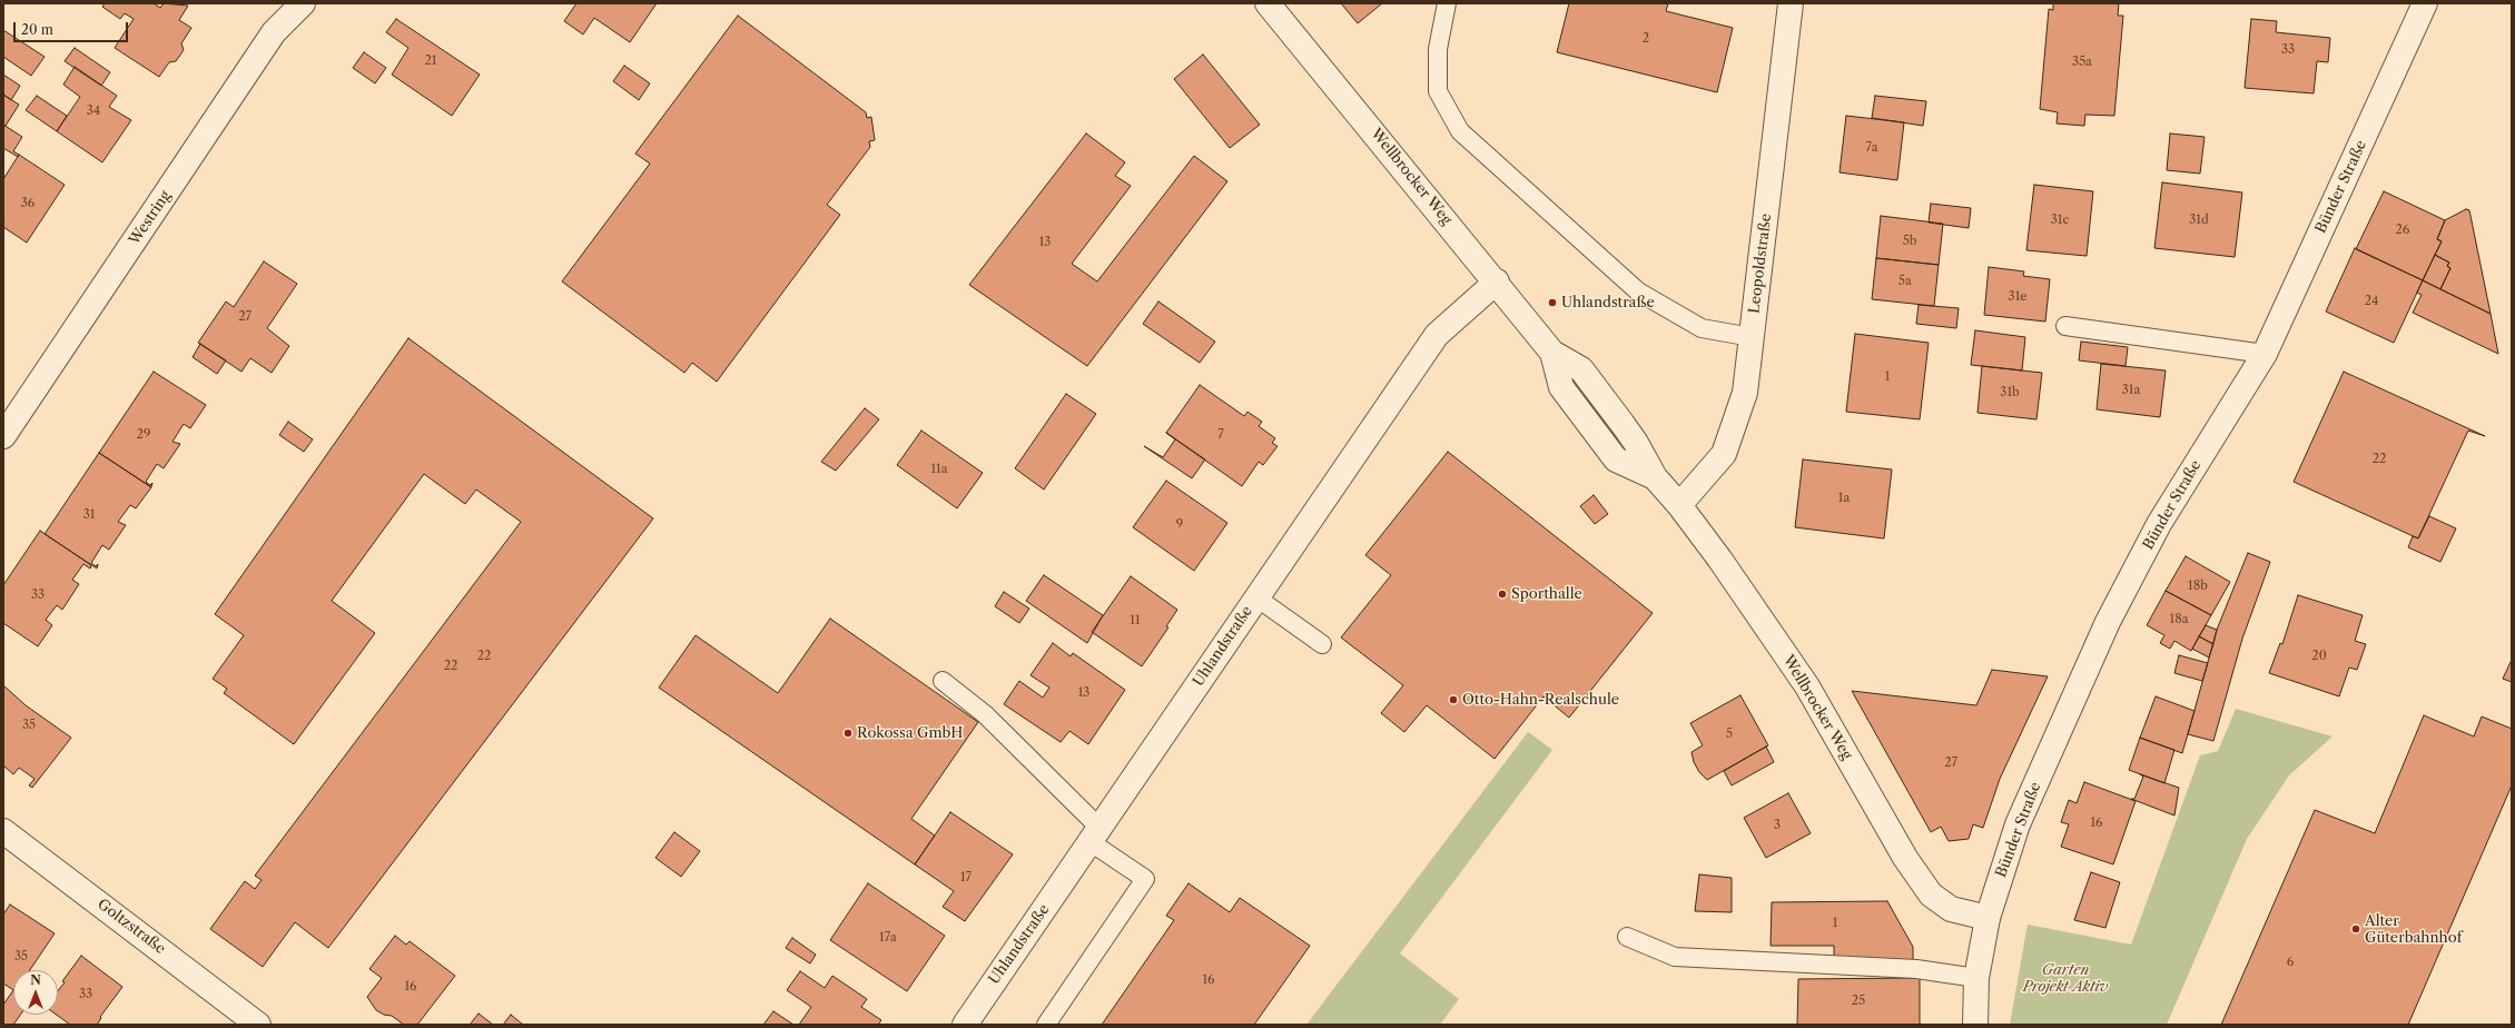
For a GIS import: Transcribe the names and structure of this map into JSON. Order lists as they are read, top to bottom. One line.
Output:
{"streets":{"street":["Wellbrocker Weg","Bünder Straße","Westring","Leopoldstraße","Uhlandstraße","Goltzstraße"]},"crossings":[["Wellbrocker Weg","Bünder Straße"],["Wellbrocker Weg","Leopoldstraße"],["Wellbrocker Weg","Uhlandstraße"]],"parks":["Garten Projekt Aktiv"],"places":["Uhlandstraße","Sporthalle","Otto-Hahn-Realschule","Rokossa GmbH","Alter Güterbahnhof"],"house_numbers":["2","33","21","35a","34","7a","36","31c","31d","26","5b","13","5a","31e","24","27","1","31a","31b","29","7","22","11a","1a","31","9","18b","33","18a","11","22","20","22","13","35","5","27","16","3","17","1","17a","35","6","16","16","33","25"],"scale_bar":"20 m","north":"top"}
